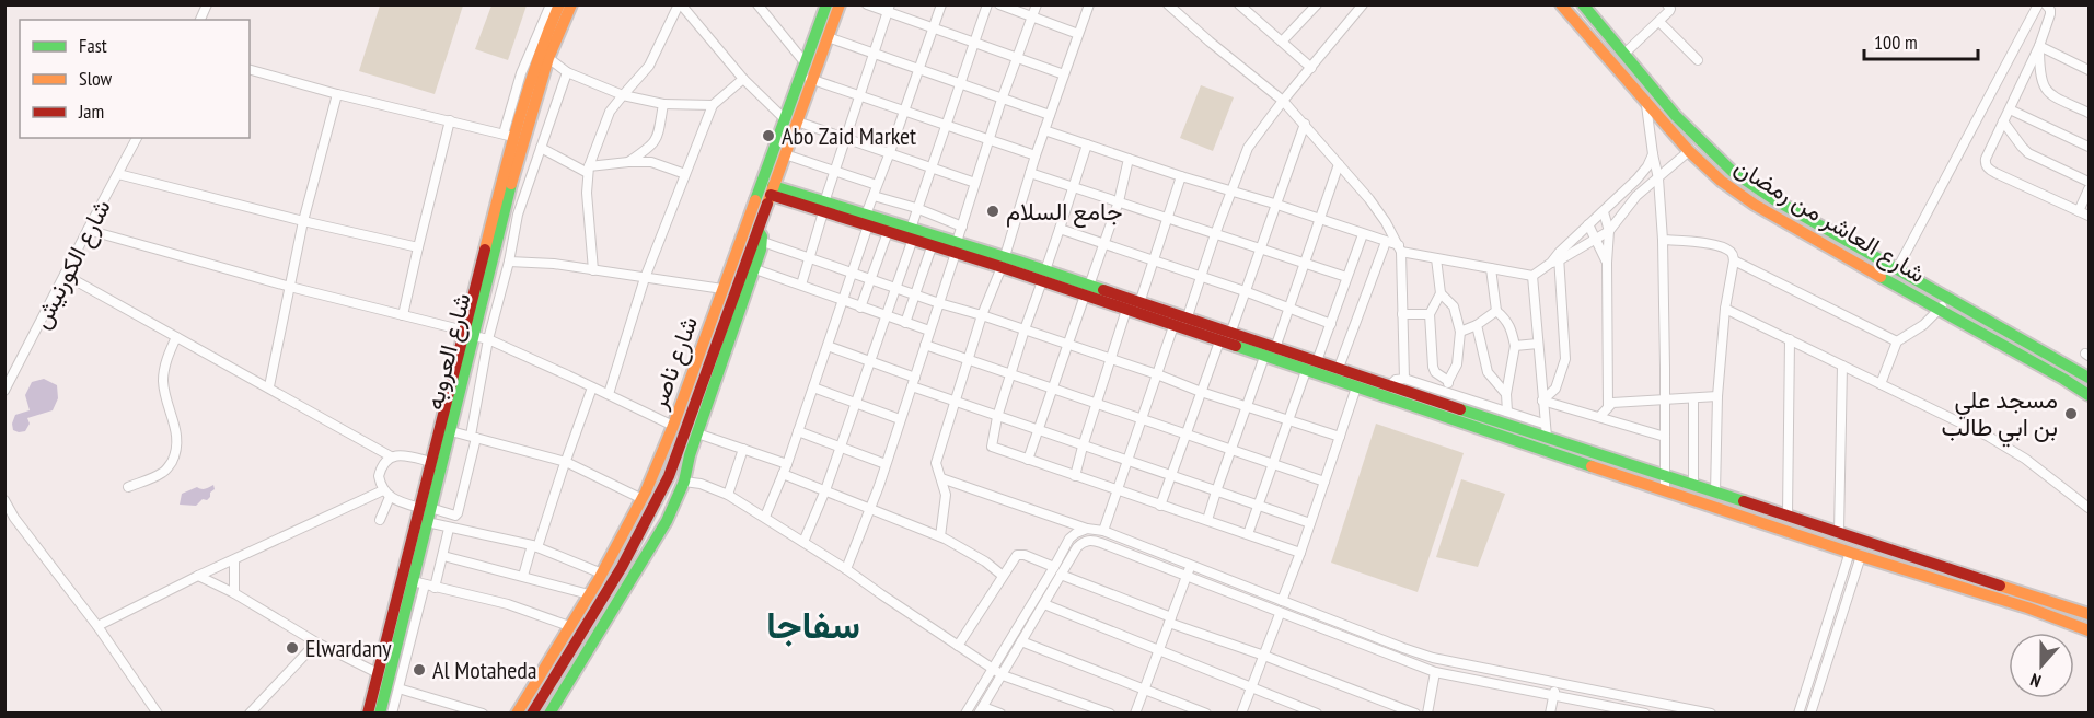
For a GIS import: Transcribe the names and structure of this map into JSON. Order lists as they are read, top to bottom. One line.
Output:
{"streets":{"main road":["شارع العاشر من رمضان","شارع العروبه","شارع ناصر"],"street":["شارع الكورنيش"]},"districts":["سفاجا"],"places":["Abo Zaid Market","جامع السلام","مسجد علي بن ابي طالب","Elwardany","Al Motaheda"],"legend":["Fast","Slow","Jam"],"scale_bar":"100 m","north":"bottom"}
